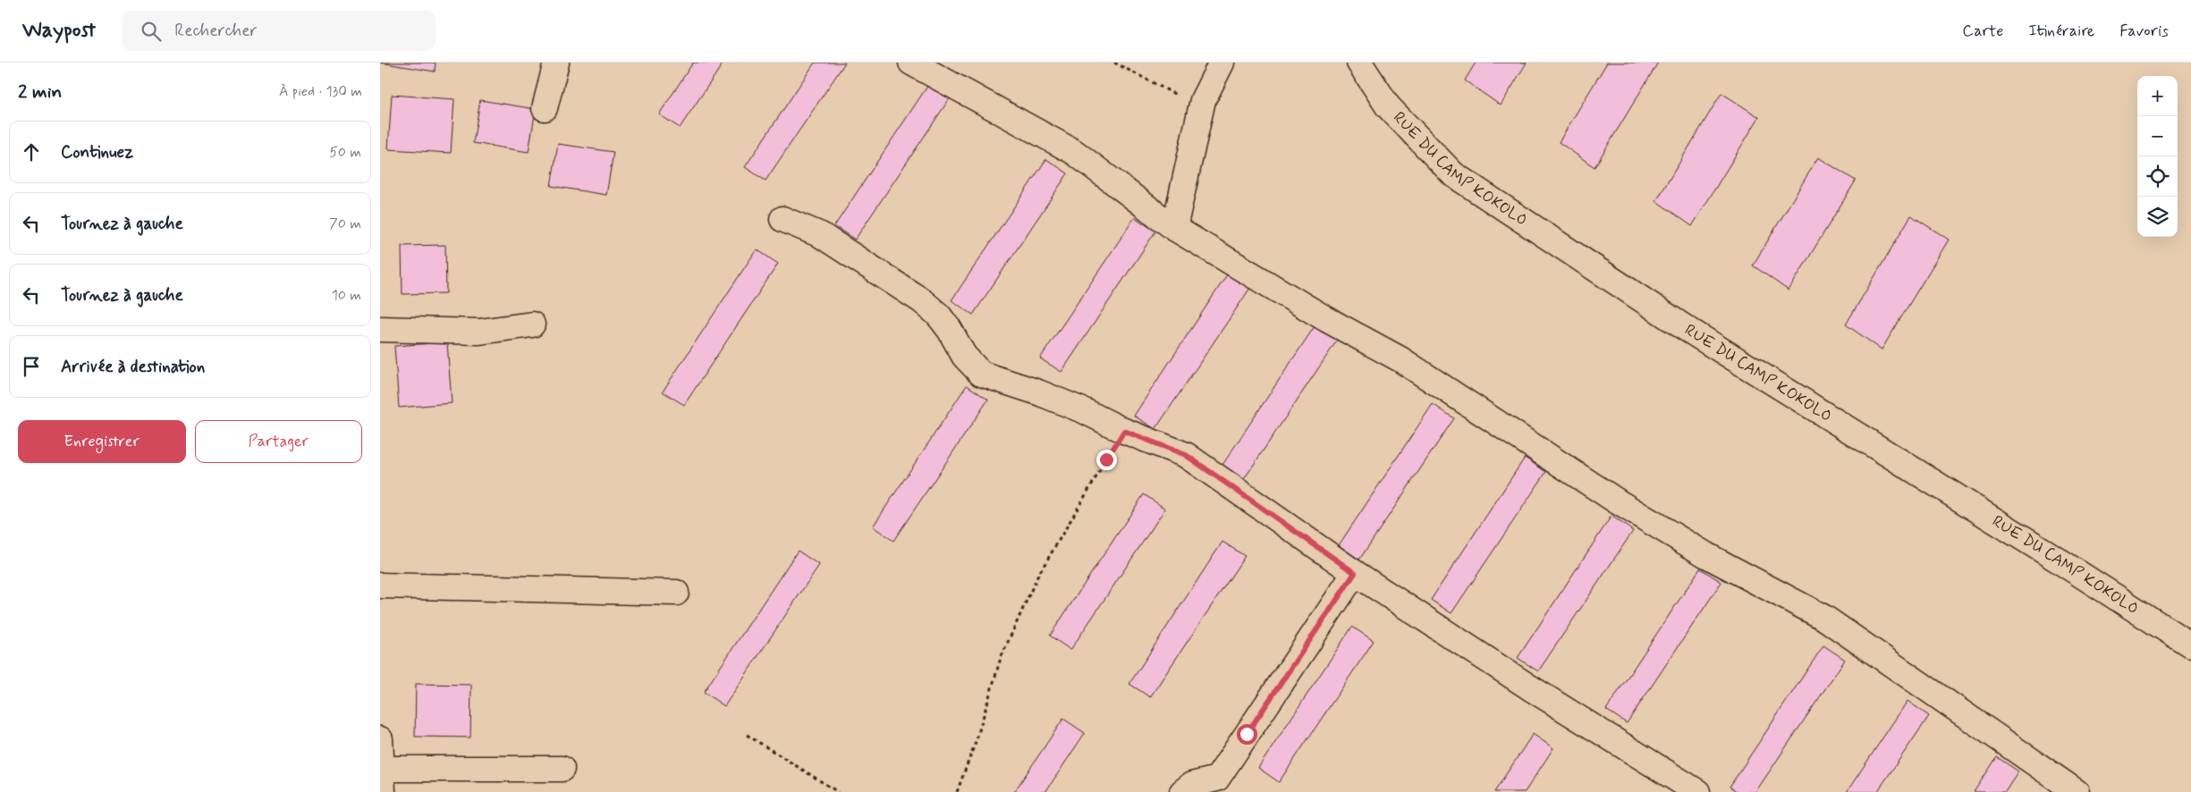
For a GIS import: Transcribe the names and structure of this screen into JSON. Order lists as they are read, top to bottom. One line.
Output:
{"streets":{"street":["RUE DU CAMP KOKOLO"]},"page":{"header":"Waypost","search":"Rechercher","nav":["Carte","Itinéraire","Favoris"],"heading":["2 min","À pied · 130 m"],"map_buttons":["+","−"],"list":[["Continuez","50 m"],["Tournez à gauche","70 m"],["Tournez à gauche","10 m"],"Arrivée à destination"],"buttons":["Enregistrer","Partager"]}}
